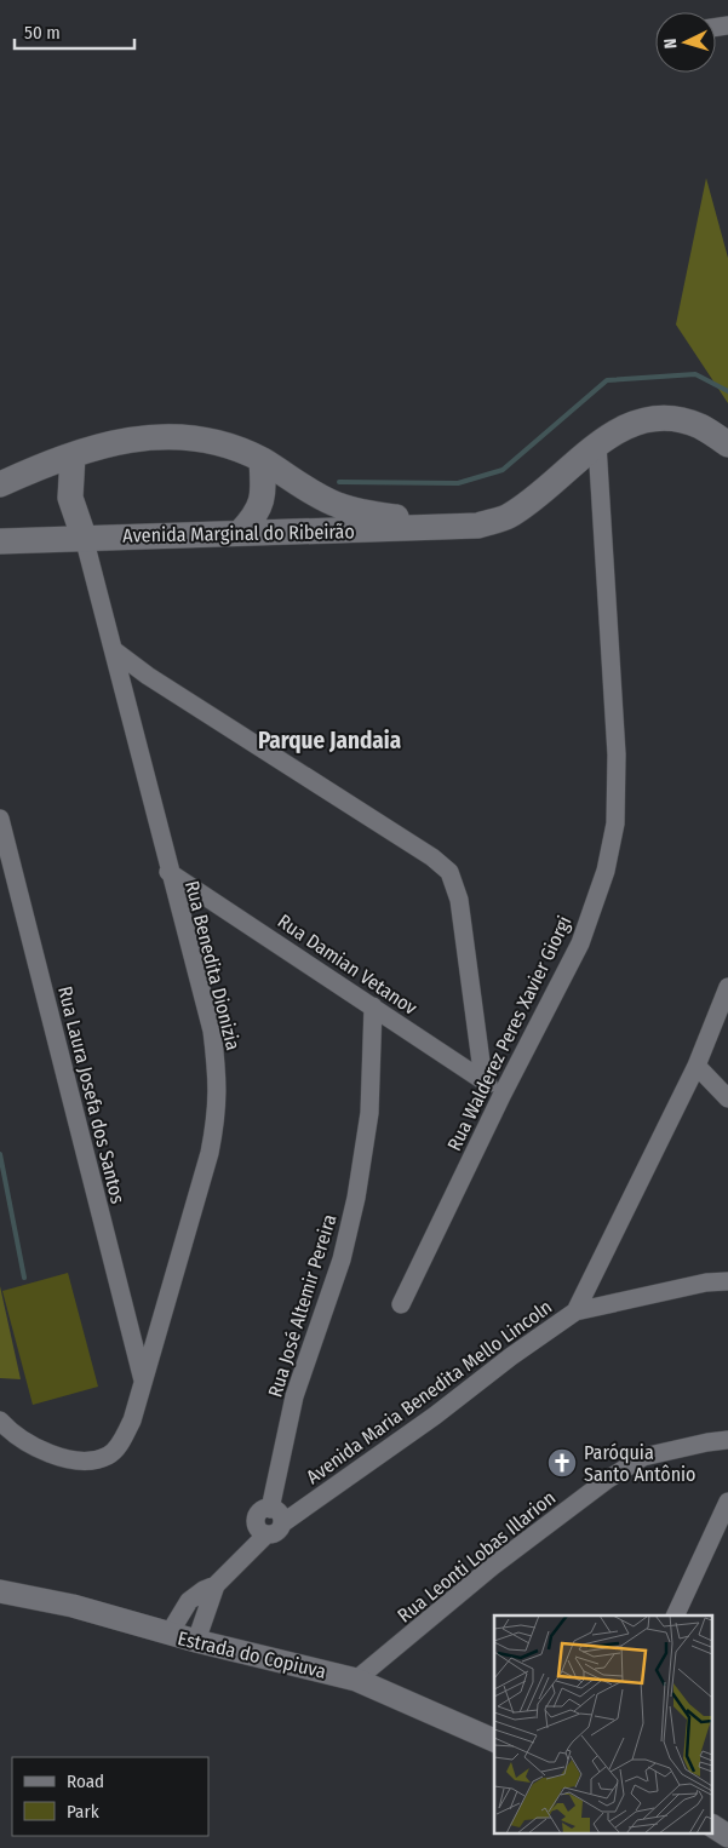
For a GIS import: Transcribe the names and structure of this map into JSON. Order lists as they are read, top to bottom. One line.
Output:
{"streets":{"main road":["Avenida Marginal do Ribeirão"],"street":["Rua Damian Vetanov","Rua Benedita Dionizia","Rua Walderez Peres Xavier Giorgi","Rua Laura Josefa dos Santos","Rua José Altemir Pereira","Avenida Maria Benedita Mello Lincoln","Rua Leonti Lobas Illarion","Estrada do Copiuva"]},"crossings":[["Avenida Marginal do Ribeirão","Rua Benedita Dionizia"],["Avenida Marginal do Ribeirão","Rua Walderez Peres Xavier Giorgi"],["Rua Damian Vetanov","Rua Benedita Dionizia"],["Rua Damian Vetanov","Rua Walderez Peres Xavier Giorgi"],["Rua Damian Vetanov","Rua José Altemir Pereira"],["Rua Benedita Dionizia","Rua Laura Josefa dos Santos"],["Rua José Altemir Pereira","Avenida Maria Benedita Mello Lincoln"],["Rua Leonti Lobas Illarion","Estrada do Copiuva"]],"districts":["Parque Jandaia"],"places":{"church":["Paróquia Santo Antônio"]},"legend":["Road","Park"],"scale_bar":"50 m","north":"left"}
